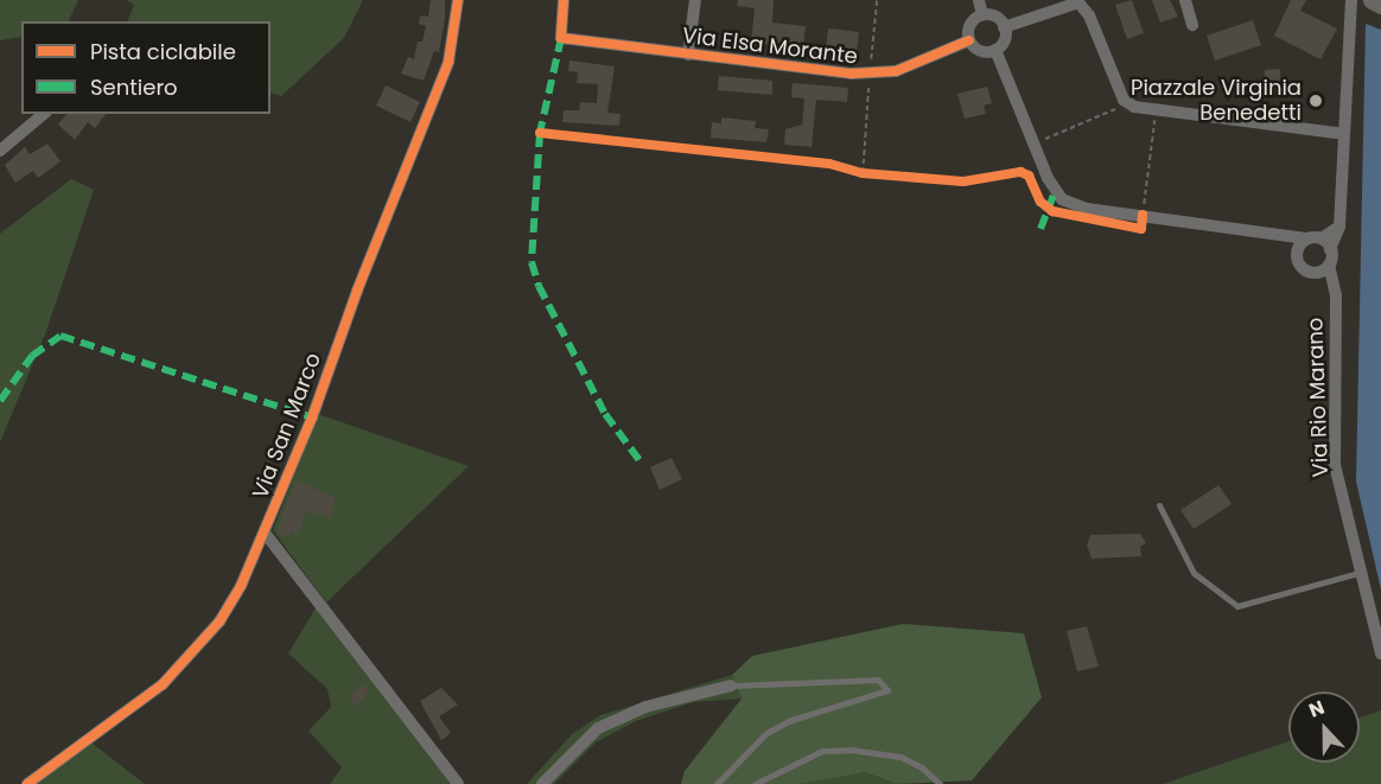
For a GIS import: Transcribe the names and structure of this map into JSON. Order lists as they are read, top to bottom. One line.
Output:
{"streets":{"street":["Via Elsa Morante","Via Rio Marano","Via San Marco"]},"places":["Piazzale Virginia Benedetti"],"legend":["Pista ciclabile","Sentiero"],"north":"top"}
